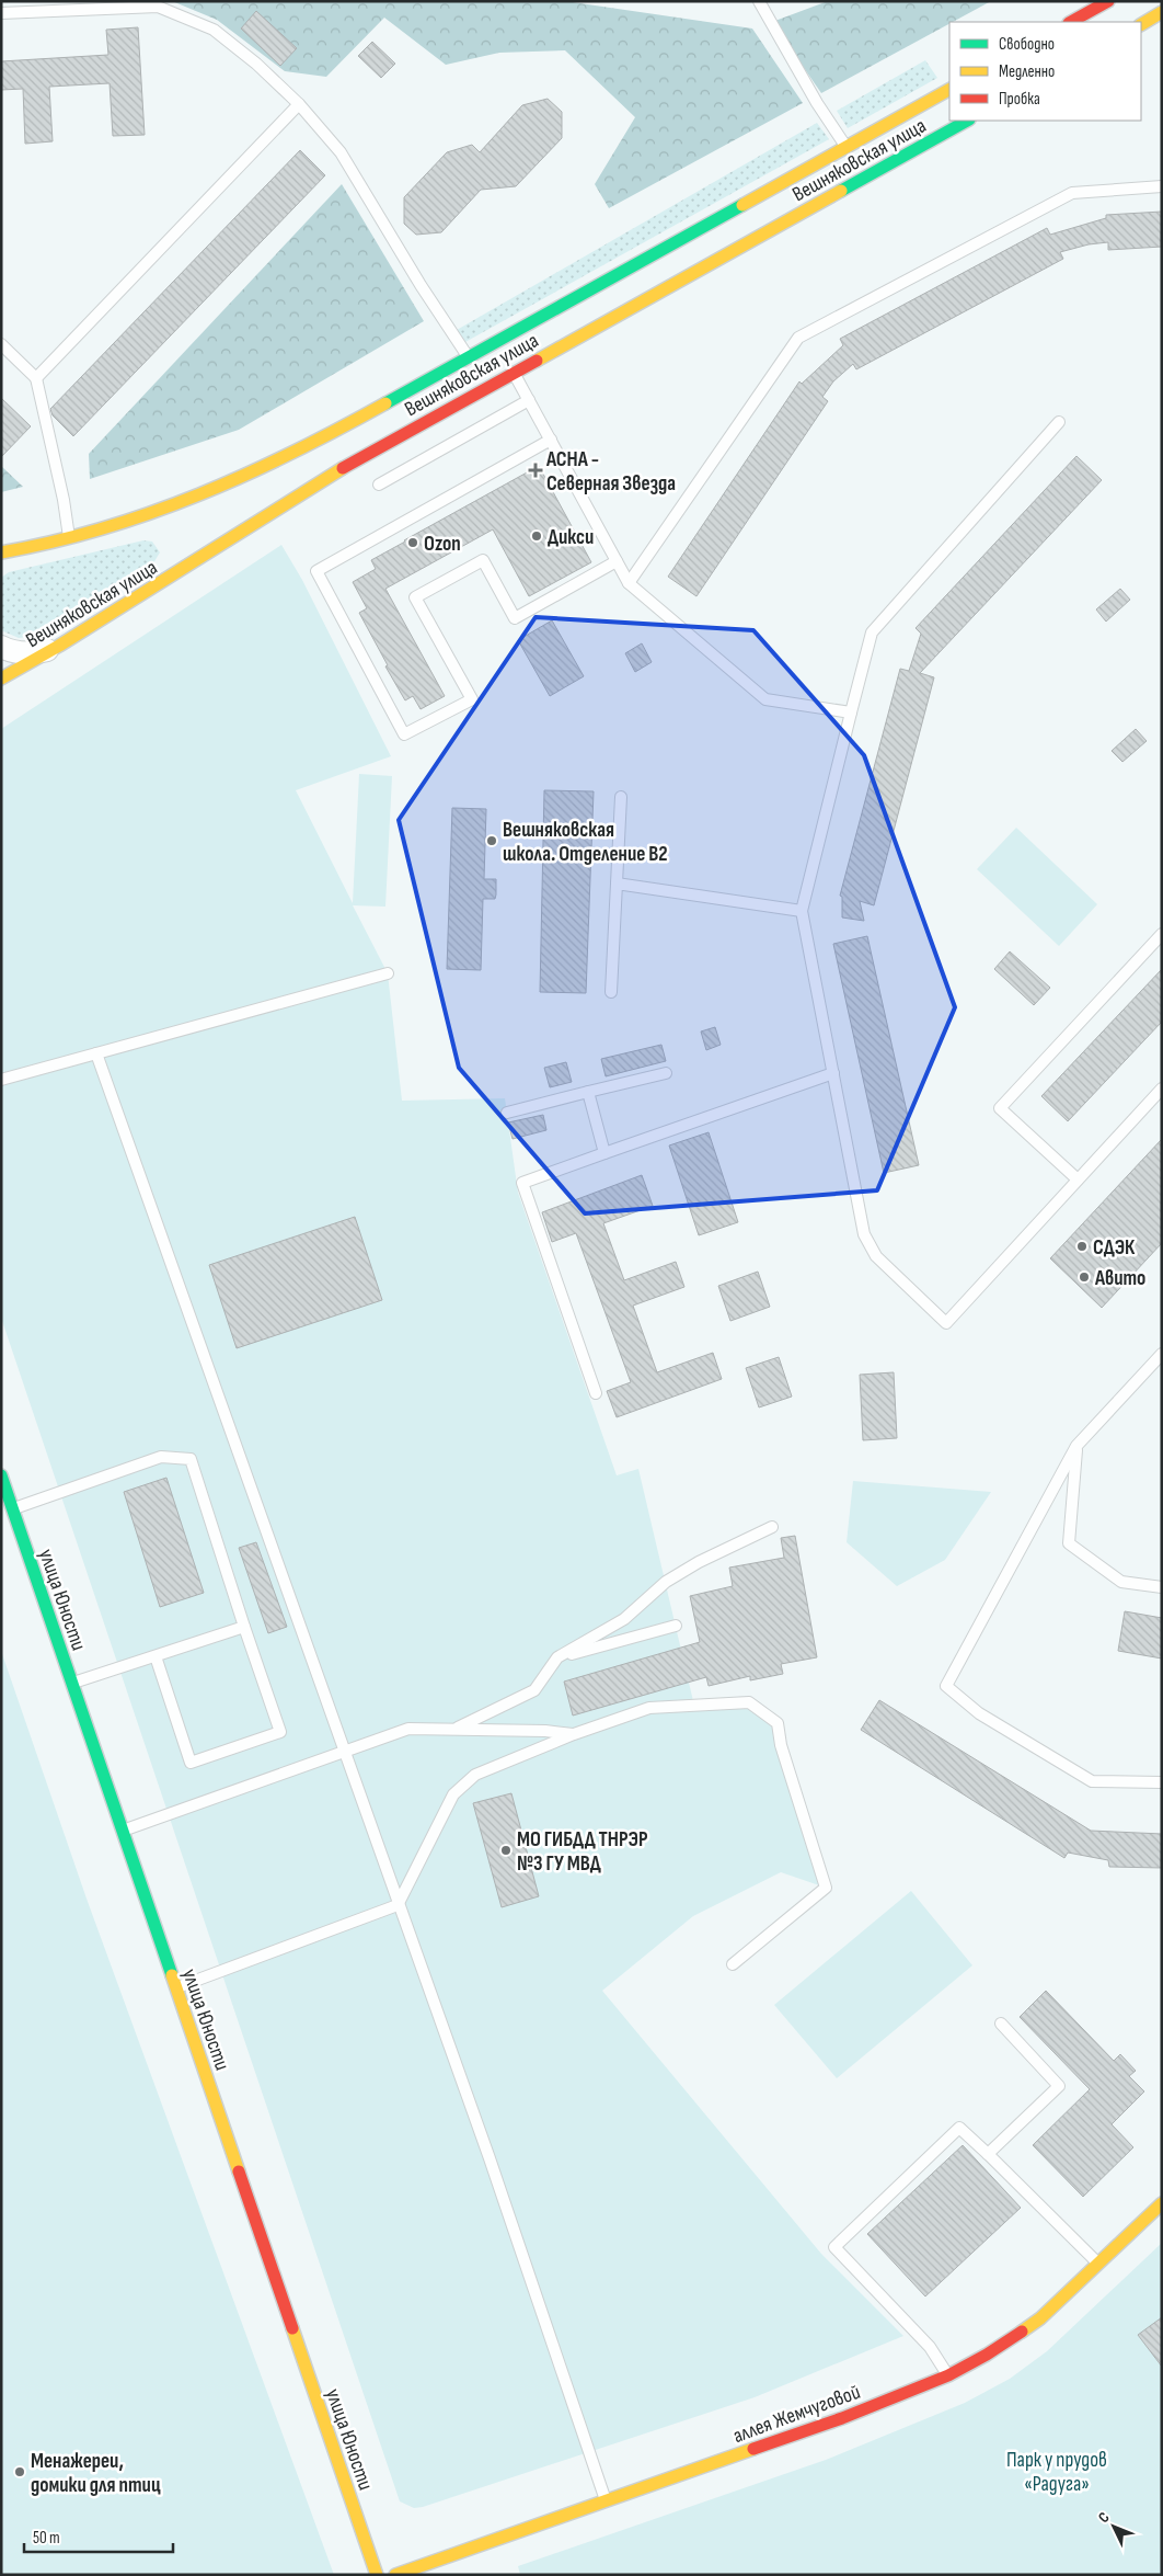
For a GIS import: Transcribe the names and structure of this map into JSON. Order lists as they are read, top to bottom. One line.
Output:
{"streets":{"main road":["Вешняковская улица","улица Юности","аллея Жемчуговой"]},"parks":["Парк у прудов «Радуга»"],"places":{"health":["АСНА - Северная Звезда"],"other":["Дикси","Ozon","Вешняковская школа. Отделение В2","СДЭК","Авито","МО ГИБДД ТНРЭР №3 ГУ МВД","Менажереи, домики для птиц"]},"legend":["Свободно","Медленно","Пробка"],"scale_bar":"50 m","north":"top left"}
